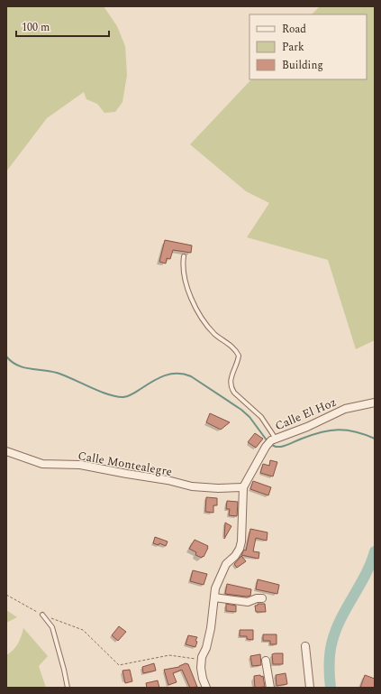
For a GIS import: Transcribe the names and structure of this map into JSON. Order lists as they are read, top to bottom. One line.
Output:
{"streets":{"street":["Calle El Hoz","Calle Montealegre"]},"crossings":[["Calle El Hoz","Calle Montealegre"]],"legend":["Road","Park","Building"],"scale_bar":"100 m"}
